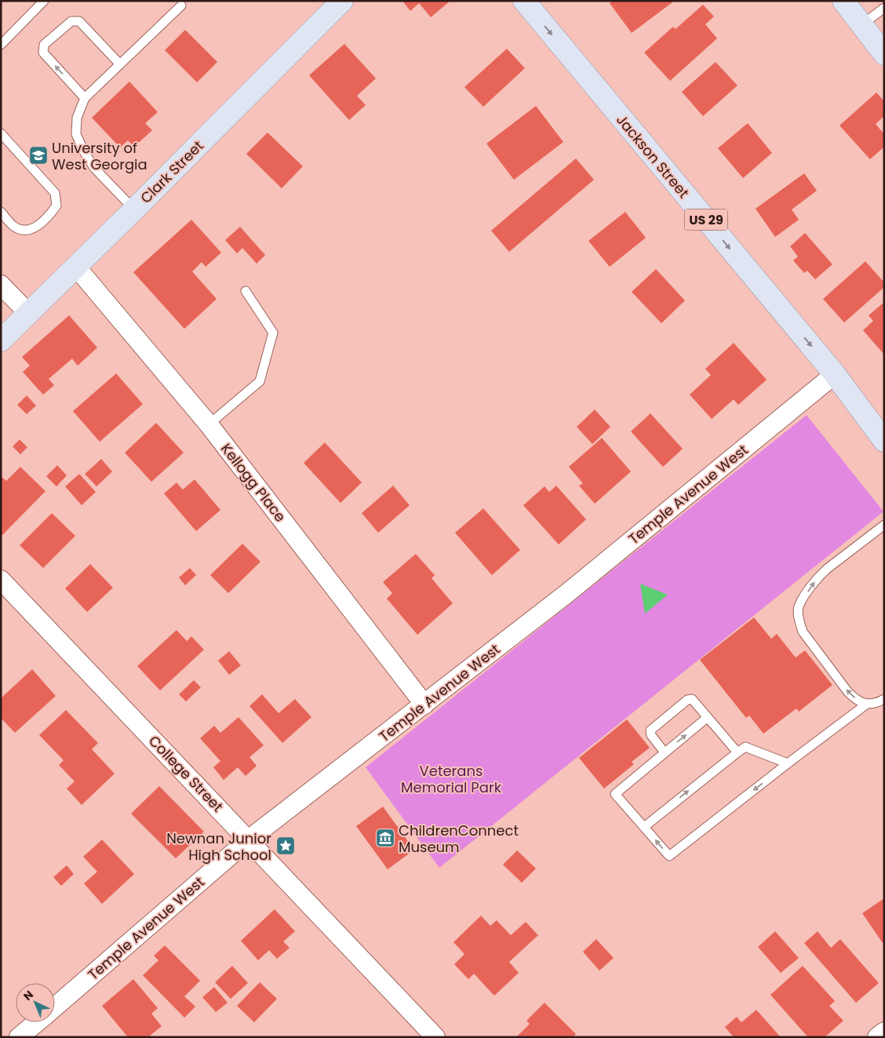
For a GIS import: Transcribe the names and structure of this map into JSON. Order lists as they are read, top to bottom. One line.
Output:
{"streets":{"main road":["Jackson Street","Clark Street","US 29"],"street":["Kellogg Place","Temple Avenue West","College Street"]},"crossings":[["Jackson Street","Temple Avenue West"],["Clark Street","Kellogg Place"],["Kellogg Place","Temple Avenue West"],["Temple Avenue West","College Street"]],"one_way":["Jackson Street"],"parks":["Veterans Memorial Park"],"places":{"school or university":["University of West Georgia"],"museum":["ChildrenConnect Museum"],"place":["Newnan Junior High School"]},"north":"top left"}
